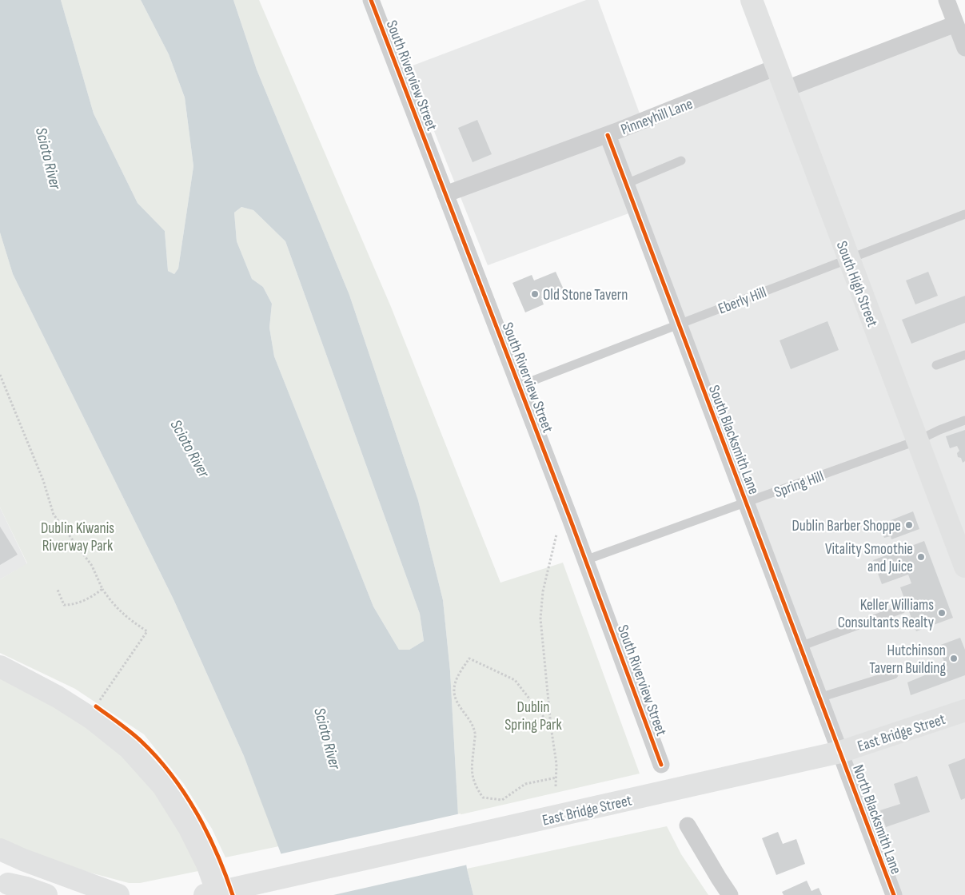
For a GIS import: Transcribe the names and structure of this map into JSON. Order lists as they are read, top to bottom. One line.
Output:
{"streets":{"main road":["South High Street","East Bridge Street"],"street":["South Riverview Street","Pinneyhill Lane","South Blacksmith Lane","North Blacksmith Lane"],"lane":["Eberly Hill","Spring Hill"]},"crossings":[["South Riverview Street","Pinneyhill Lane"],["South Riverview Street","Eberly Hill"],["South Riverview Street","Spring Hill"],["Pinneyhill Lane","South High Street"],["Pinneyhill Lane","South Blacksmith Lane"],["South High Street","Eberly Hill"],["South High Street","Spring Hill"],["Eberly Hill","South Blacksmith Lane"],["South Blacksmith Lane","Spring Hill"],["South Blacksmith Lane","East Bridge Street"],["South Blacksmith Lane","North Blacksmith Lane"],["East Bridge Street","North Blacksmith Lane"]],"water":["Scioto River"],"parks":["Dublin Kiwanis Riverway Park","Dublin Spring Park"],"places":["Old Stone Tavern","Dublin Barber Shoppe","Vitality Smoothie and Juice","Keller Williams Consultants Realty","Hutchinson Tavern Building"]}
